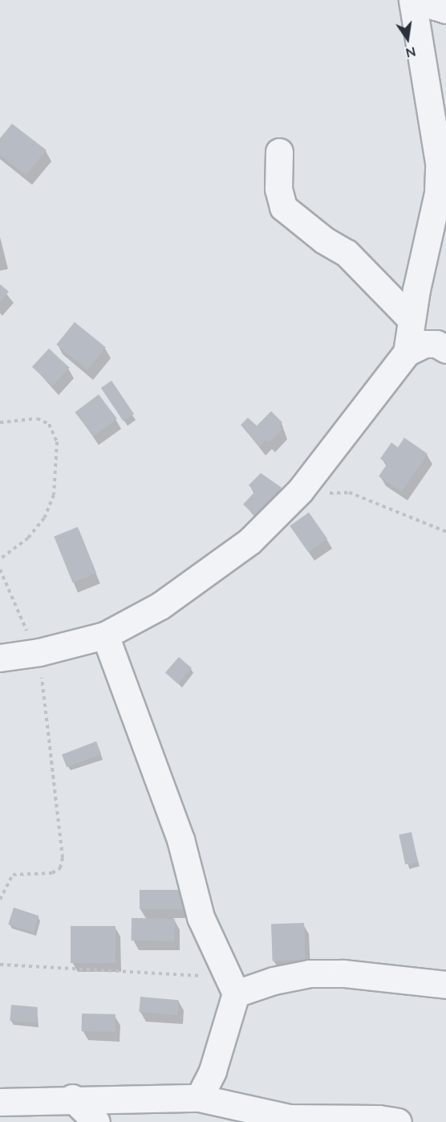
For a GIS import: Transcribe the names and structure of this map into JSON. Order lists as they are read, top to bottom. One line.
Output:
{"north":"bottom"}
